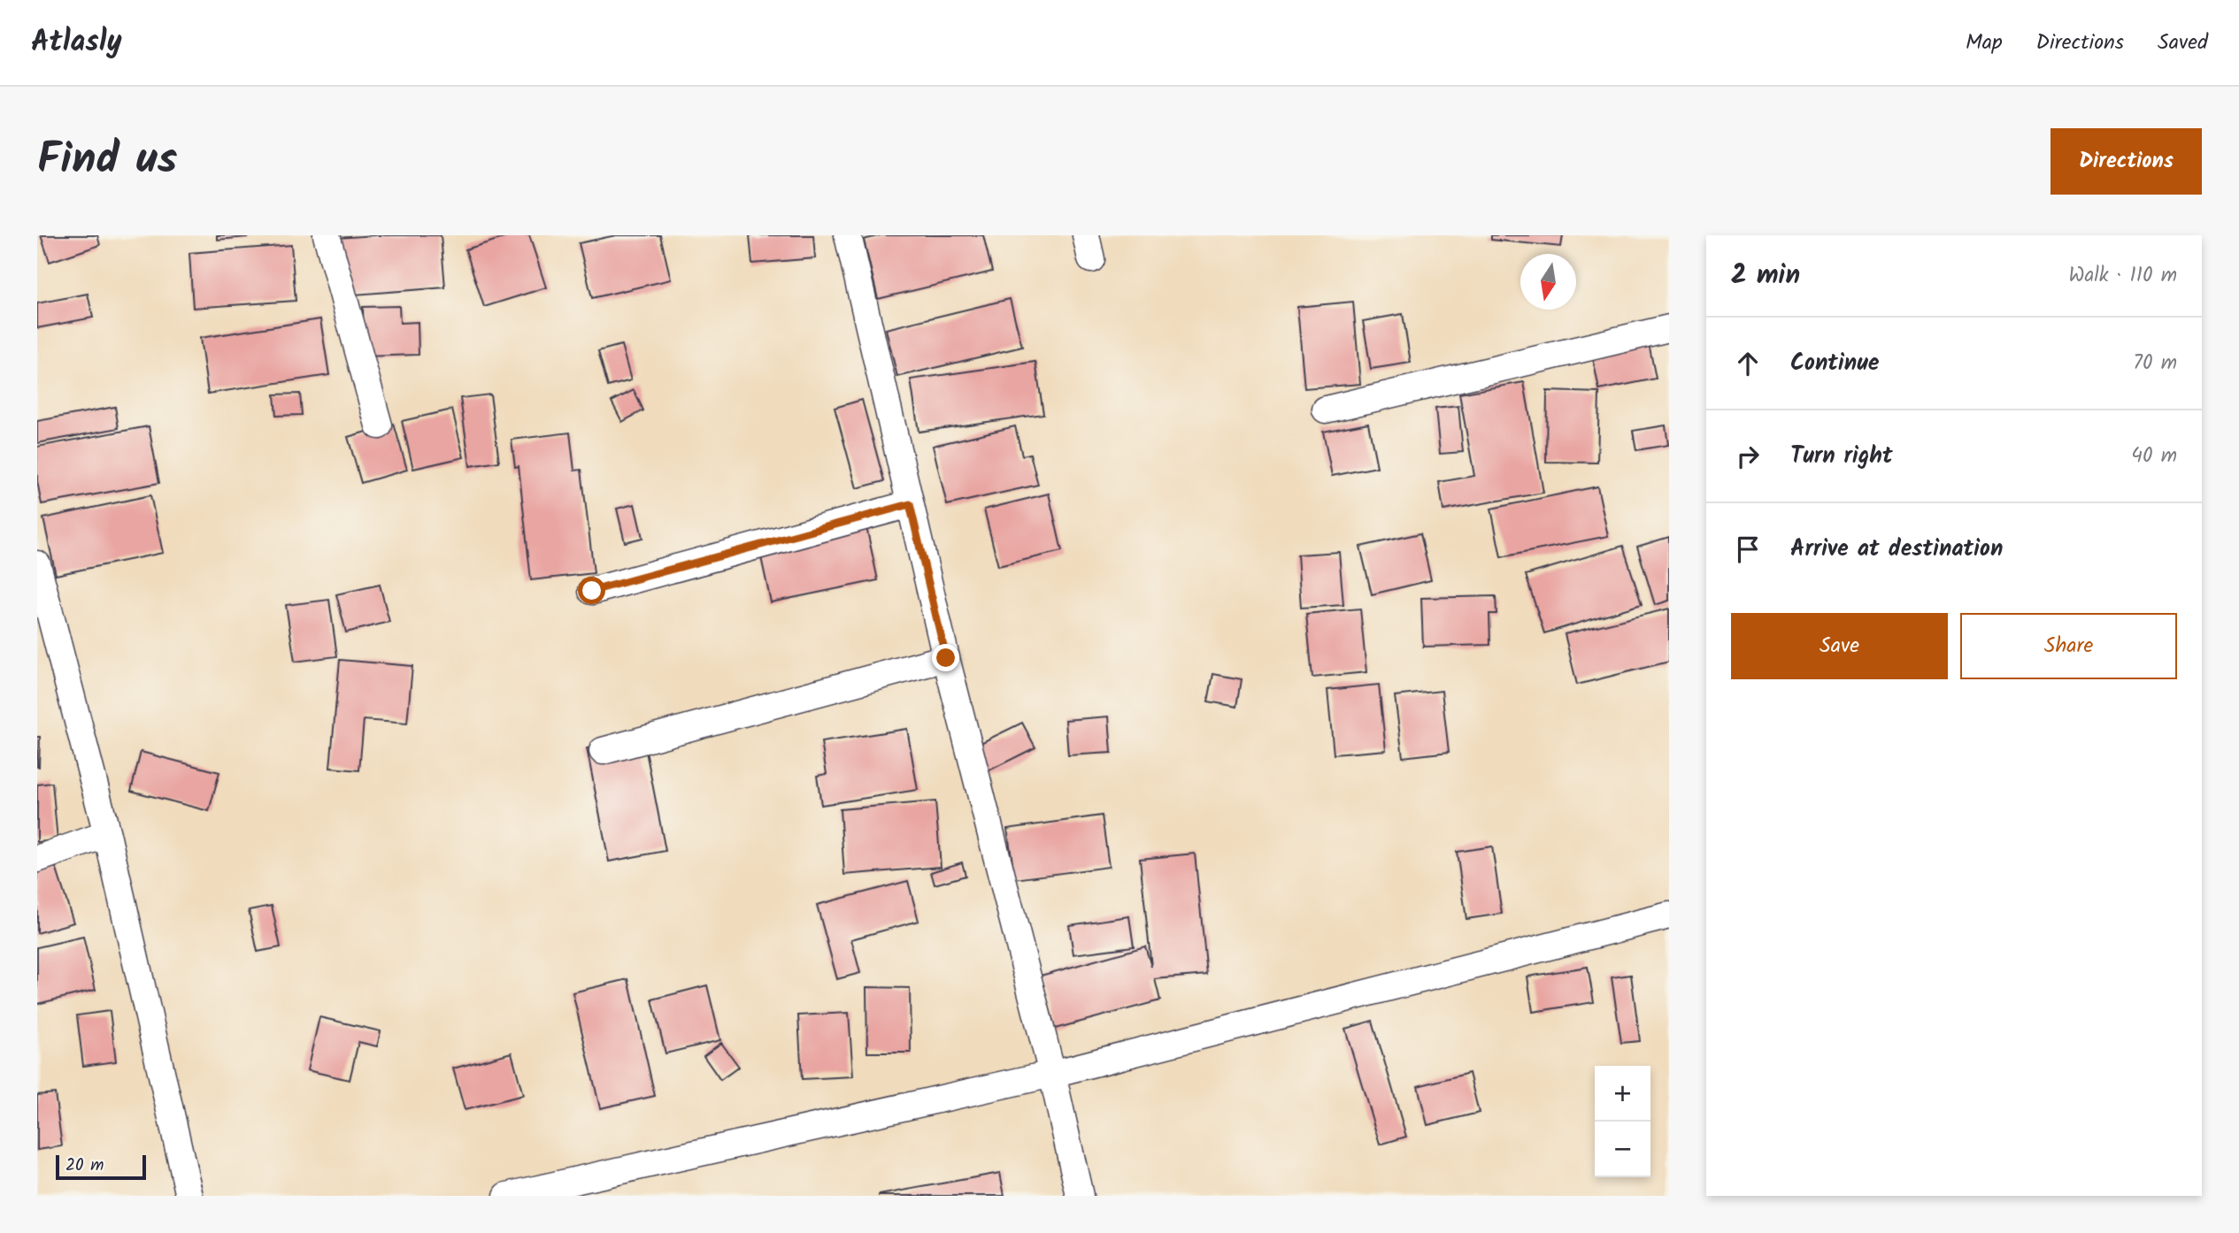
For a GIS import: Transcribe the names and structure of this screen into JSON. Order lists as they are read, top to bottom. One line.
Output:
{"scale_bar":"20 m","north":"bottom","page":{"header":"Atlasly","nav":["Map","Directions","Saved"],"title":"Find us","buttons":["Directions",["Save","Share"]],"heading":["2 min","Walk · 110 m"],"list":[["Continue","70 m"],["Turn right","40 m"],"Arrive at destination"],"map_buttons":["+","−"],"scale":"20 m"}}
